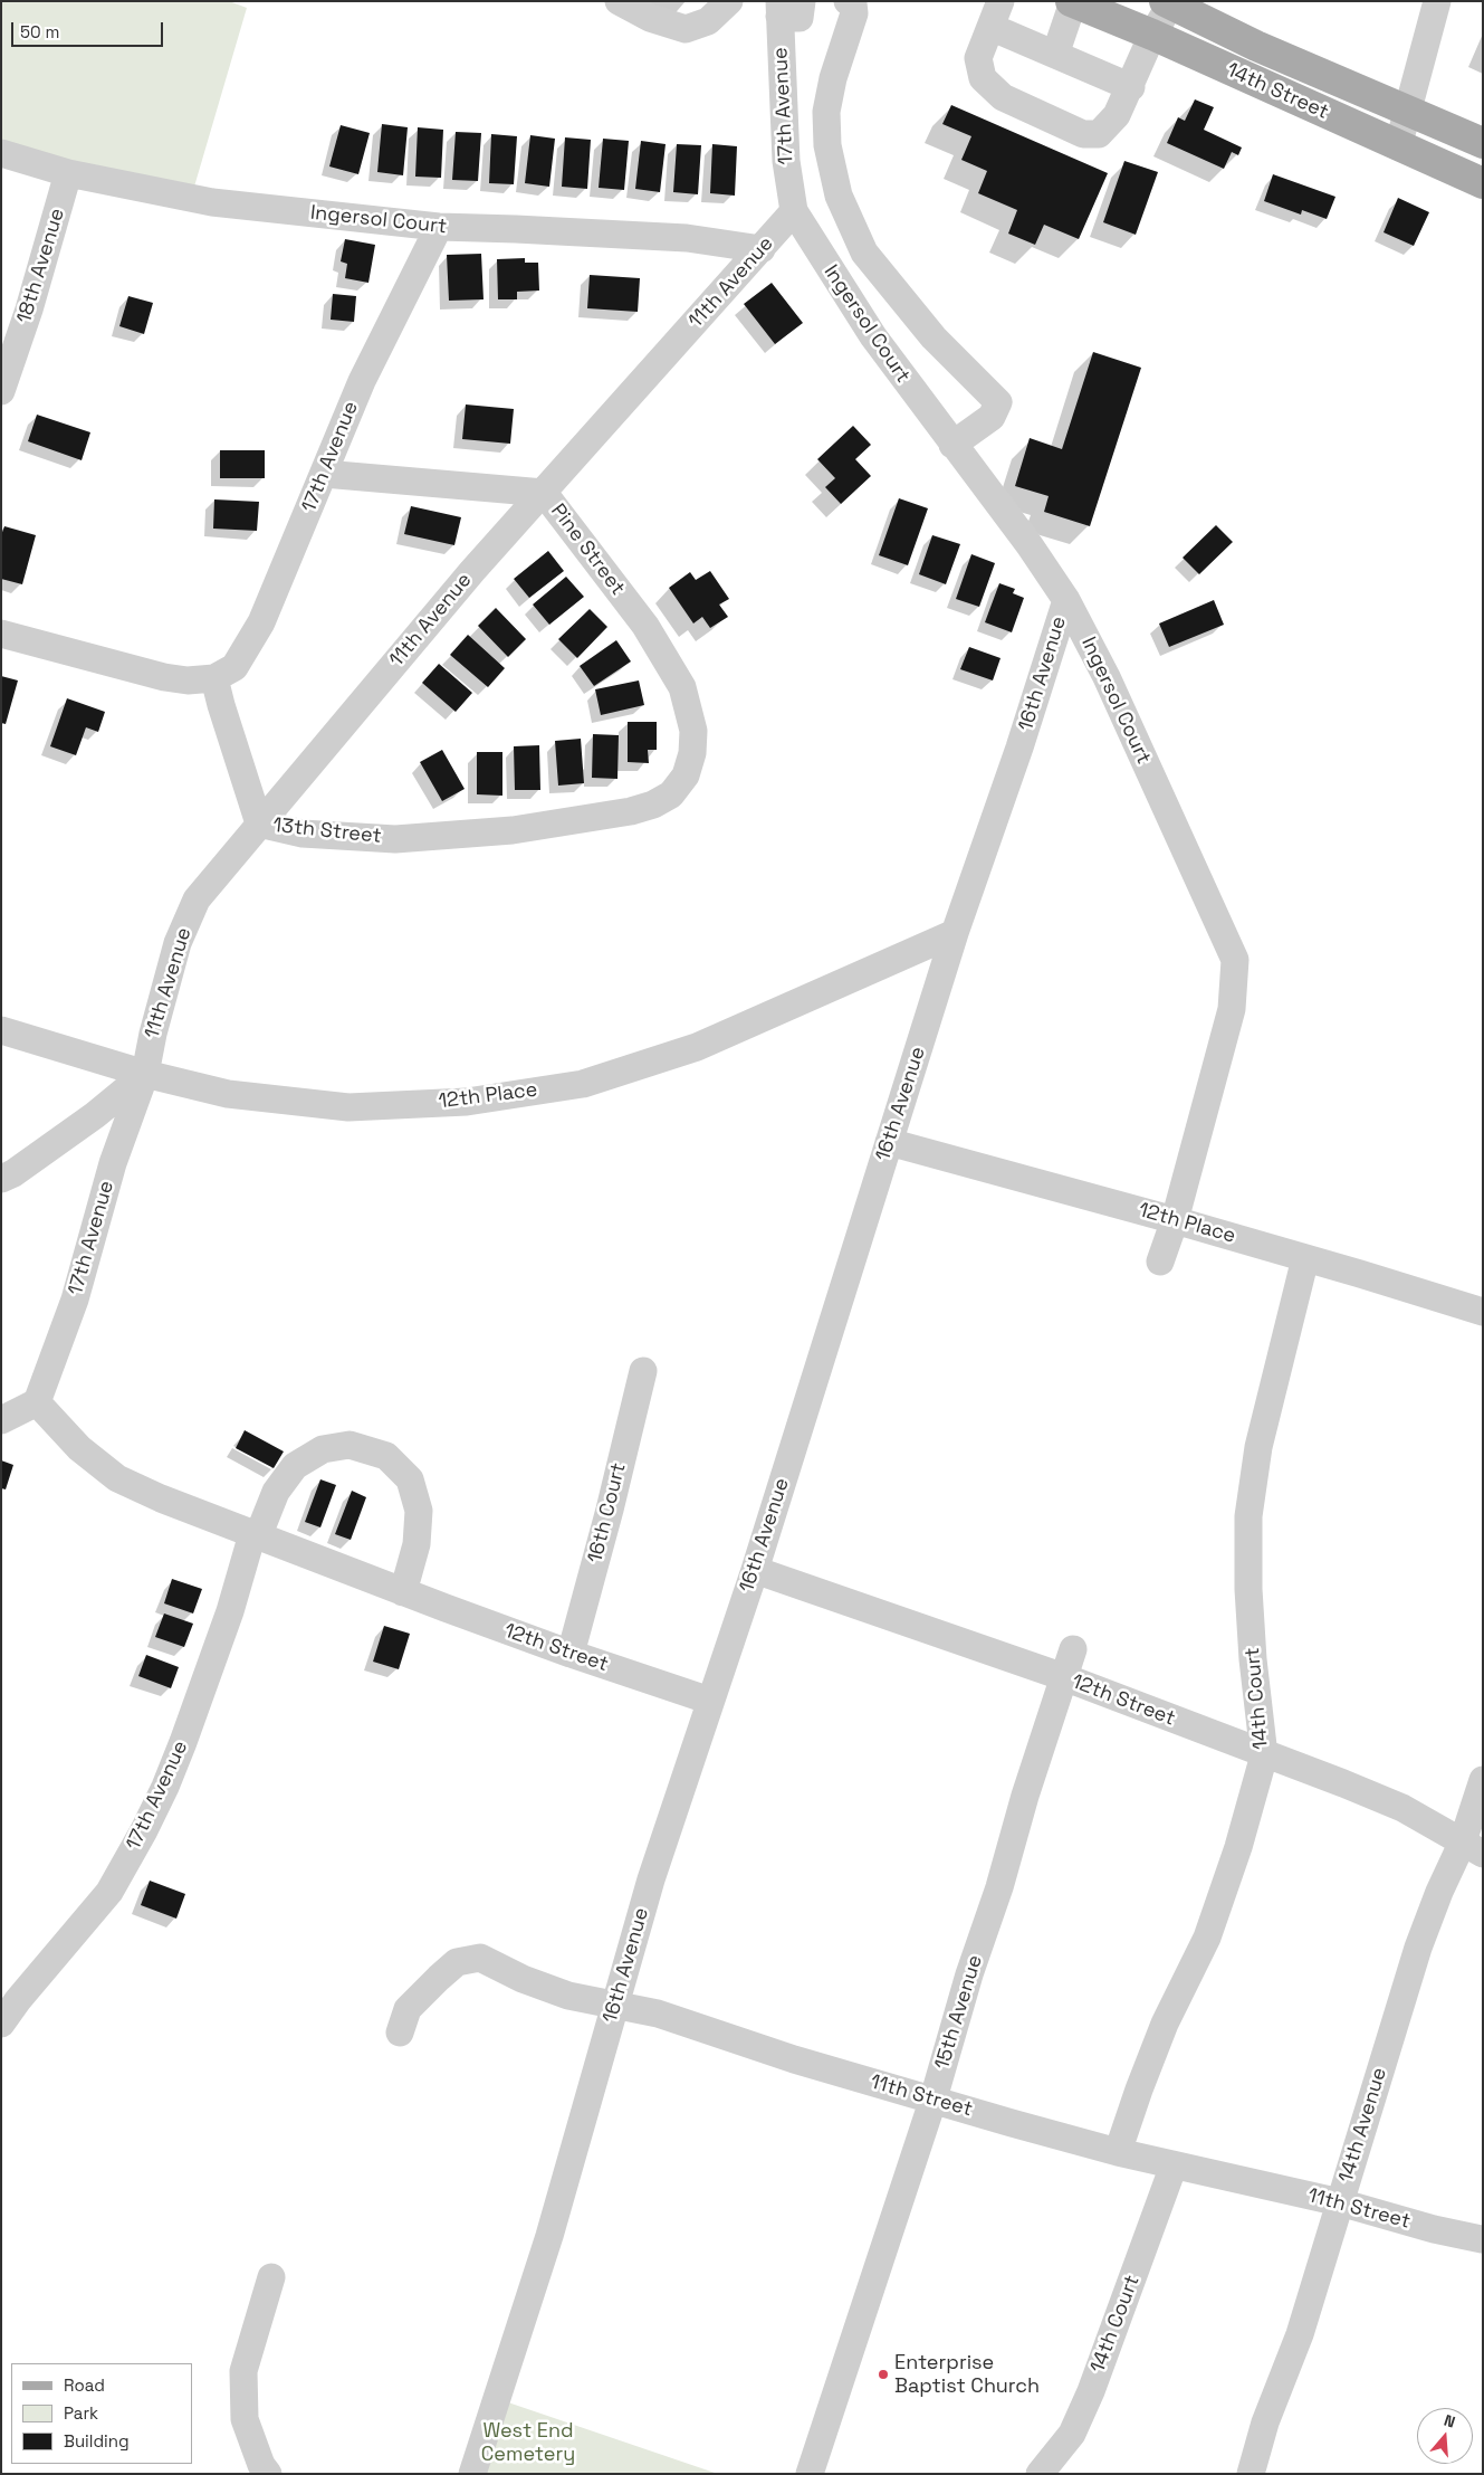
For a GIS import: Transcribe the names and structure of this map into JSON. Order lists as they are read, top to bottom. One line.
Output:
{"streets":{"main road":["14th Street"],"street":["17th Avenue","Ingersol Court","18th Avenue","11th Avenue","Pine Street","16th Avenue","13th Street","12th Place","16th Court","12th Street","14th Court","15th Avenue","11th Street","14th Avenue"]},"crossings":[["17th Avenue","Ingersol Court"],["17th Avenue","11th Avenue"],["17th Avenue","Pine Street"],["17th Avenue","13th Street"],["17th Avenue","12th Place"],["17th Avenue","12th Street"],["Ingersol Court","18th Avenue"],["Ingersol Court","11th Avenue"],["Ingersol Court","16th Avenue"],["Ingersol Court","12th Place"],["11th Avenue","Pine Street"],["11th Avenue","13th Street"],["11th Avenue","12th Place"],["Pine Street","13th Street"],["16th Avenue","12th Place"],["16th Avenue","12th Street"],["16th Avenue","11th Street"],["12th Place","14th Court"],["16th Court","12th Street"],["12th Street","14th Court"],["12th Street","15th Avenue"],["12th Street","14th Avenue"],["14th Court","11th Street"],["15th Avenue","11th Street"],["11th Street","14th Avenue"]],"parks":["West End Cemetery"],"places":["Enterprise Baptist Church"],"legend":["Road","Park","Building"],"scale_bar":"50 m","north":"top"}
